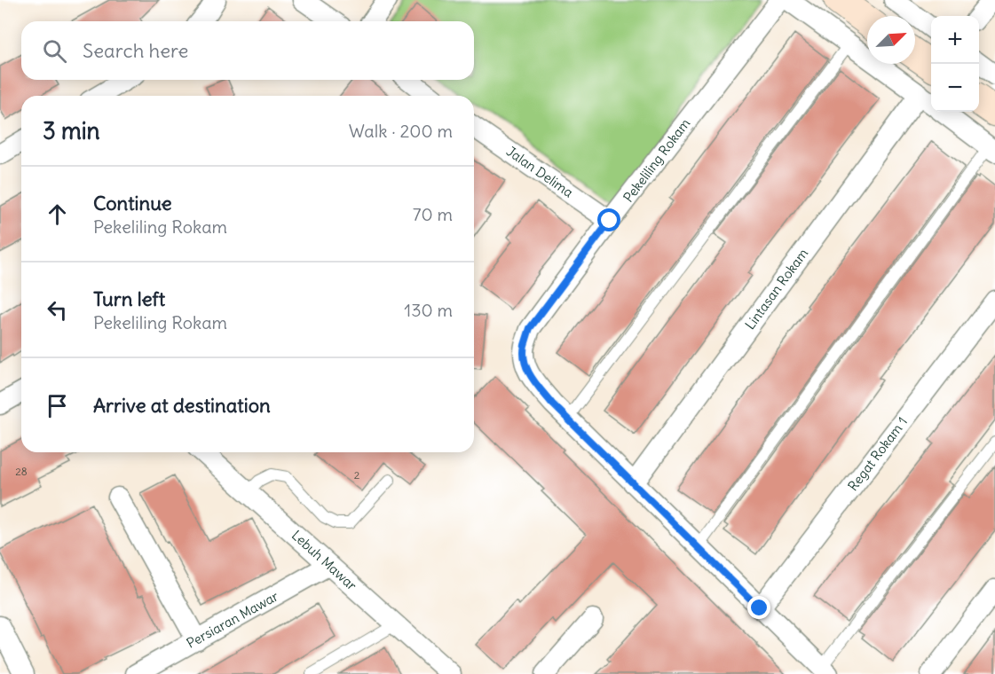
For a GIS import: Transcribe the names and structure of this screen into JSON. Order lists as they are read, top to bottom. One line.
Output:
{"streets":{"street":["Pekeliling Rokam","Jalan Delima","Lintasan Rokam","Regat Rokam 1","Lebuh Mawar","Persiaran Mawar"]},"crossings":[["Pekeliling Rokam","Jalan Delima"],["Pekeliling Rokam","Lintasan Rokam"],["Pekeliling Rokam","Regat Rokam 1"],["Lebuh Mawar","Persiaran Mawar"]],"house_numbers":["28","2"],"north":"top right","page":{"map_buttons":["+","−"],"search":"Search here","heading":["3 min","Walk · 200 m"],"list":[["Continue","Pekeliling Rokam","70 m"],["Turn left","Pekeliling Rokam","130 m"],"Arrive at destination"]}}
